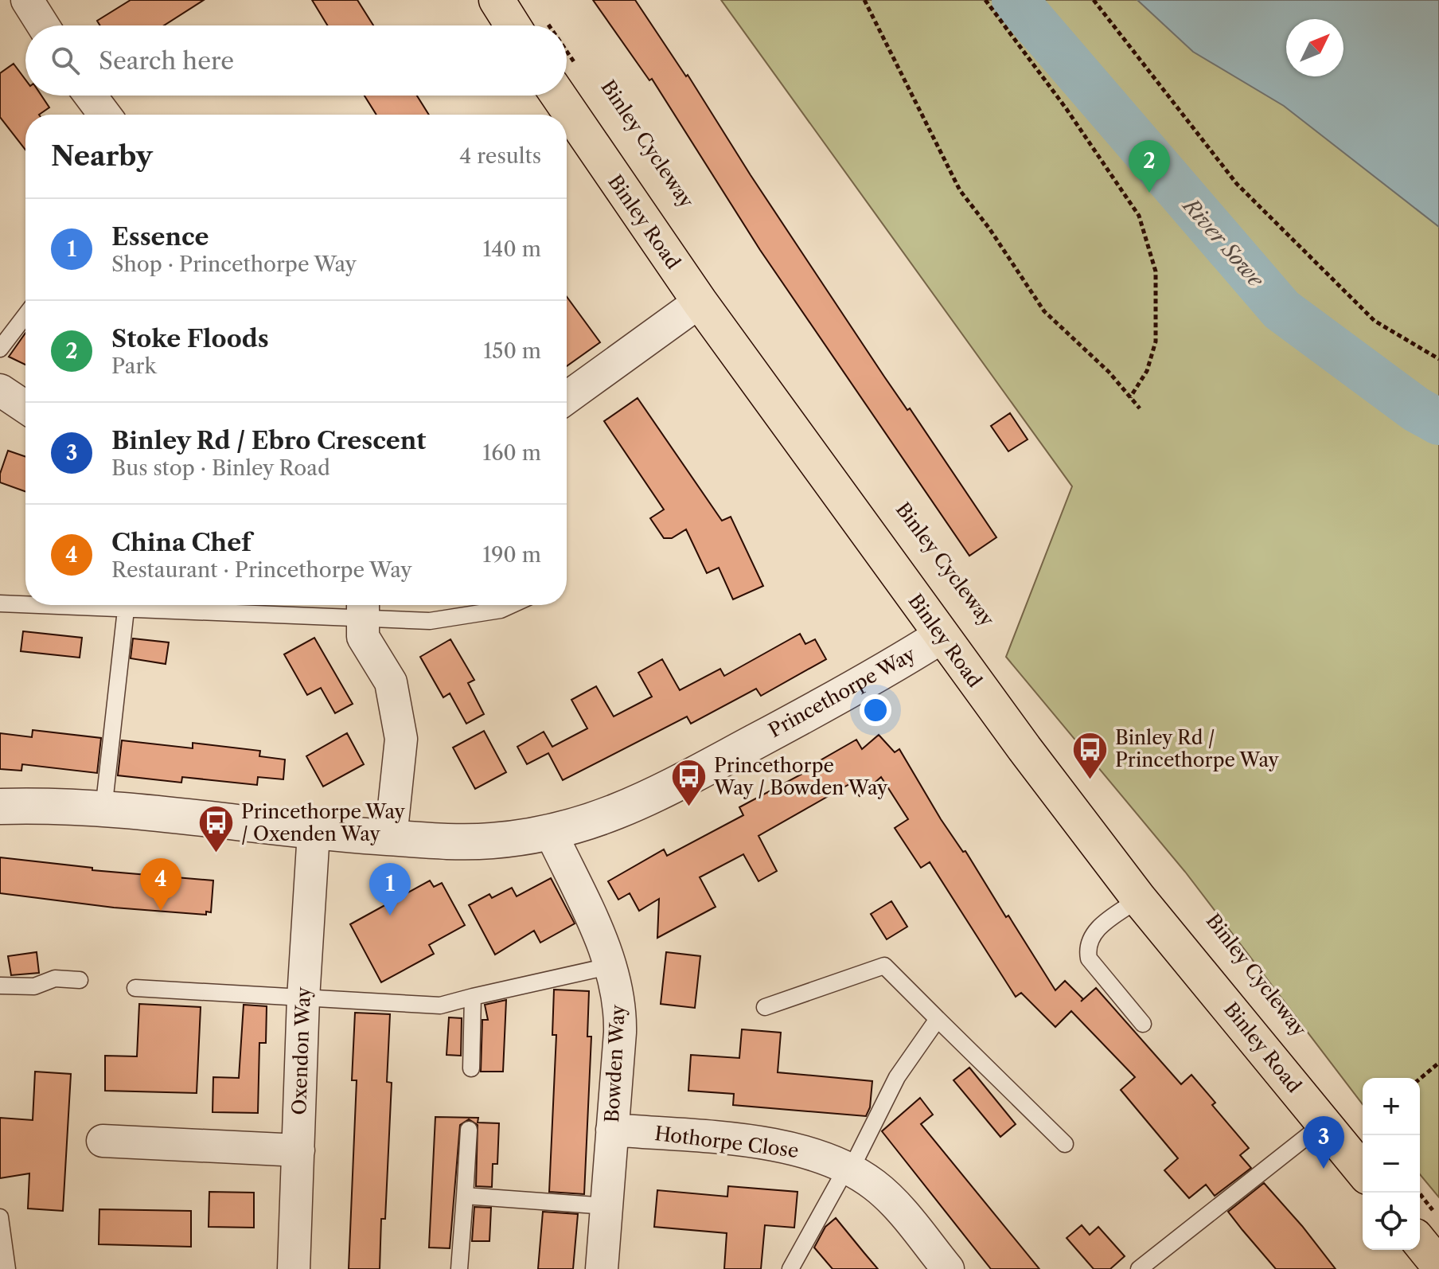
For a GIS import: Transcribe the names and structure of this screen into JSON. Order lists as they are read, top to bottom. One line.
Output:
{"streets":{"main road":["Binley Road"],"street":["Princethorpe Way","Oxendon Way","Bowden Way","Hothorpe Close"]},"crossings":[["Binley Road","Princethorpe Way"],["Princethorpe Way","Oxendon Way"],["Princethorpe Way","Bowden Way"],["Bowden Way","Hothorpe Close"]],"water":["River Sowe"],"places":{"bus stop":["Binley Rd / Princethorpe Way","Princethorpe Way / Bowden Way","Princethorpe Way / Oxenden Way"]},"north":"top right","page":{"search":"Search here","heading":["Nearby","4 results"],"pins":["2","4","1","3"],"list":[{"mark":"1","name":"Essence","note":"Shop · Princethorpe Way","value":"140 m"},{"mark":"2","name":"Stoke Floods","note":"Park","value":"150 m"},{"mark":"3","name":"Binley Rd / Ebro Crescent","note":"Bus stop · Binley Road","value":"160 m"},{"mark":"4","name":"China Chef","note":"Restaurant · Princethorpe Way","value":"190 m"}],"map_buttons":["+","−"]}}
